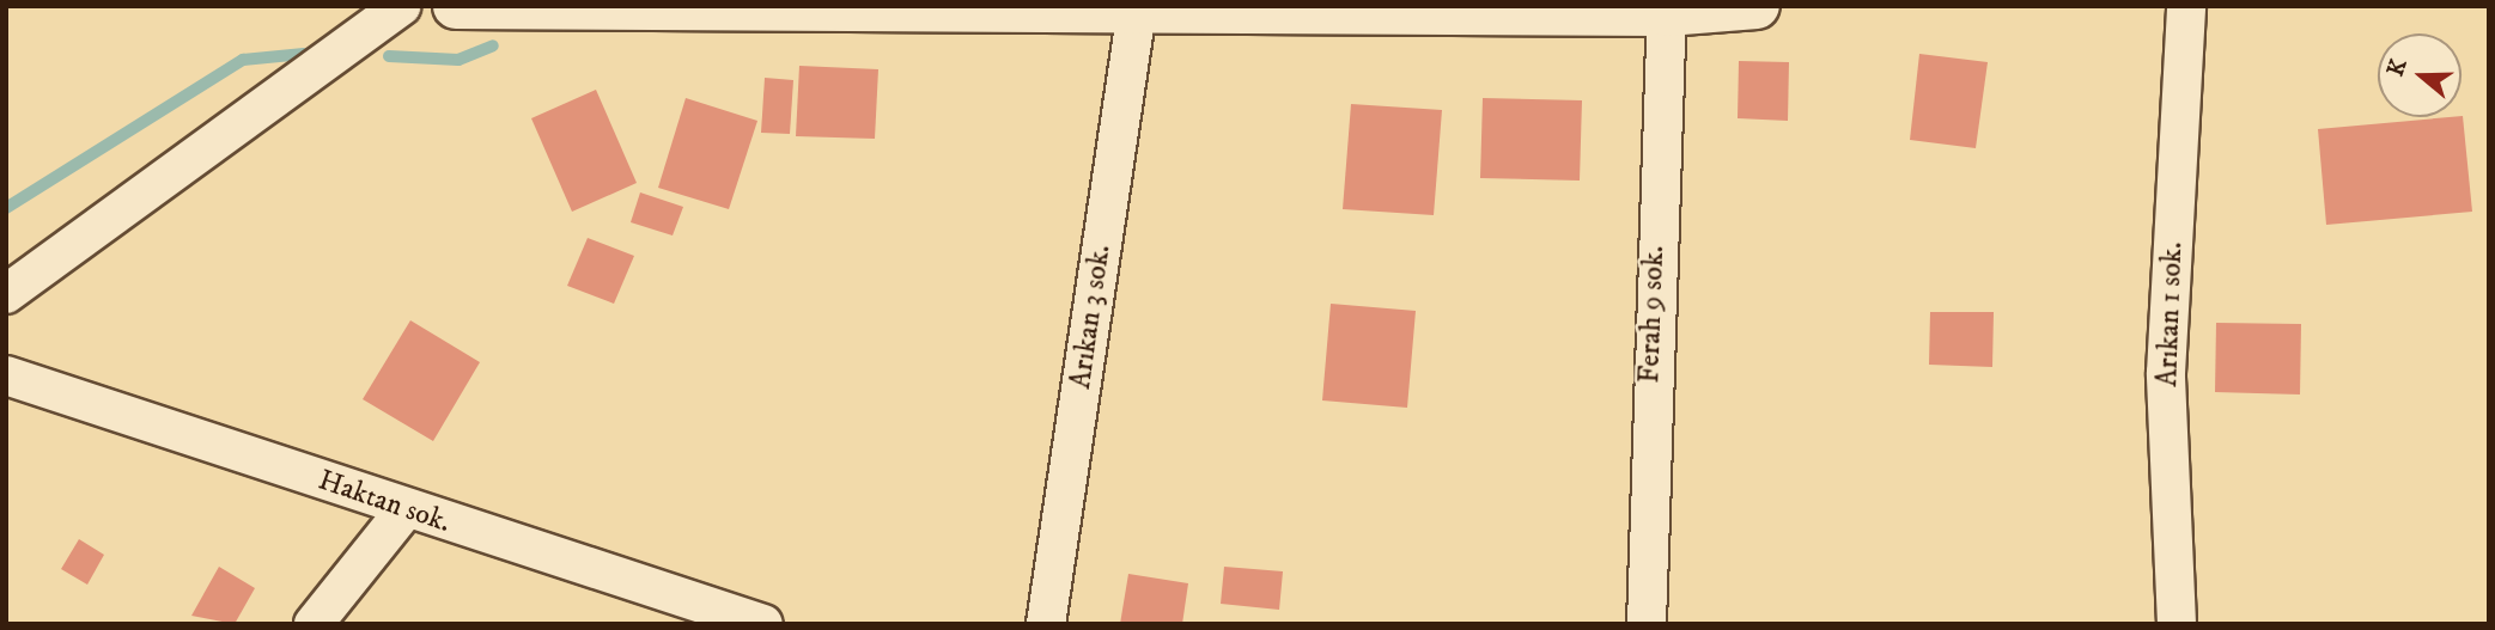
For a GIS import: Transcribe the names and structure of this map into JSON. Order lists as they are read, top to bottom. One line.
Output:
{"streets":{"street":["Ferah 9 sok.","Arıkan 1 sok.","Arıkan 3 sok.","Haktan sok."]},"north":"left"}
